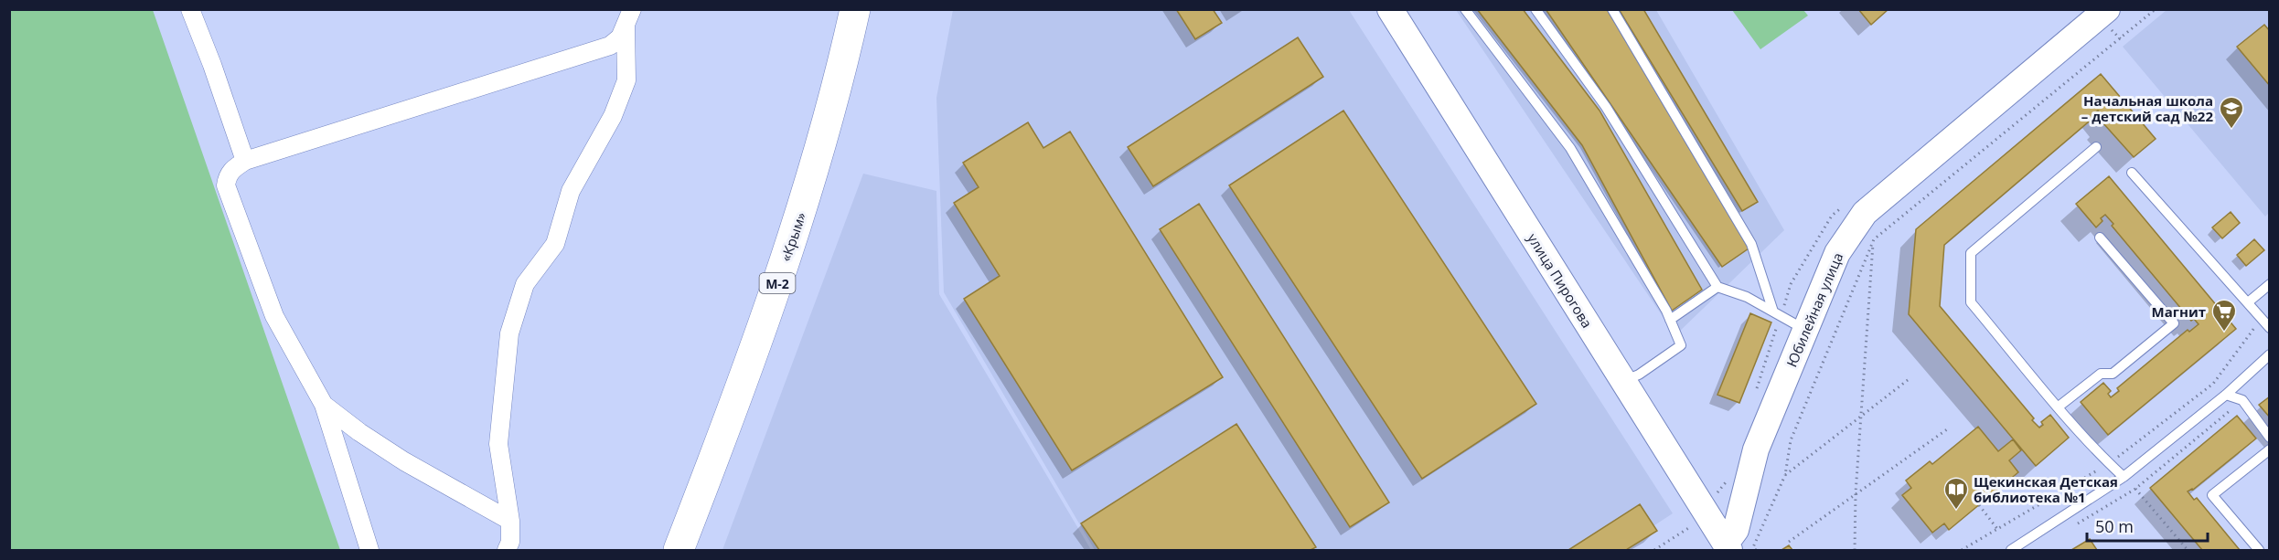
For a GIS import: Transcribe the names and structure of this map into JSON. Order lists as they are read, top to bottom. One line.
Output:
{"streets":{"highway":["«Крым»","М-2"],"street":["улица Пирогова","Юбилейная улица"]},"crossings":[["улица Пирогова","Юбилейная улица"]],"places":{"school or university":["Начальная школа – детский сад №22"],"supermarket":["Магнит"],"library":["Щекинская Детская библиотека №1"]},"scale_bar":"50 m"}
